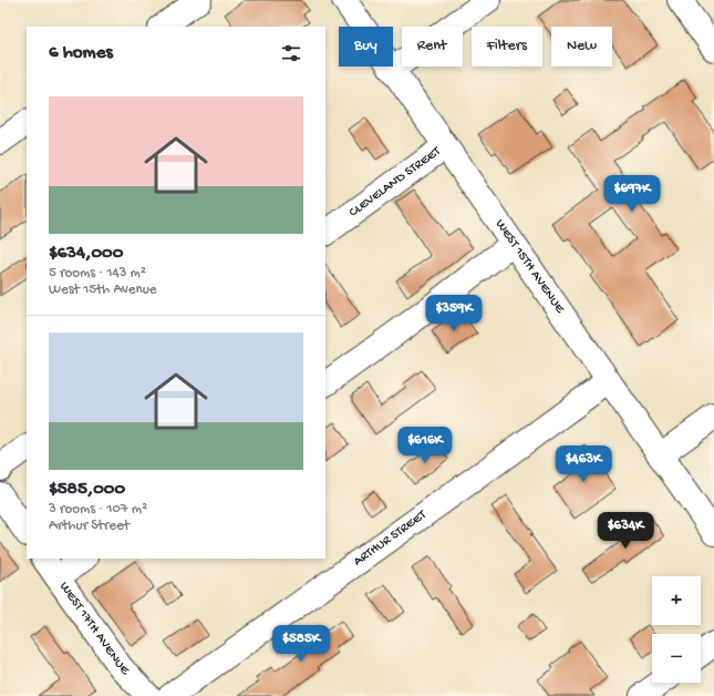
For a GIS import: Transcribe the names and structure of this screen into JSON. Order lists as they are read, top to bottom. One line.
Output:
{"streets":{"street":["CLEVELAND STREET","WEST 15TH AVENUE","ARTHUR STREET","WEST 17TH AVENUE"]},"crossings":[["CLEVELAND STREET","WEST 15TH AVENUE"],["WEST 15TH AVENUE","ARTHUR STREET"]],"page":{"chip":["Buy","Rent","Filters","New"],"heading":"6 homes","list":[{"name":"$634,000","note":"5 rooms · 143 m² · West 15th Avenue"},{"name":"$585,000","note":"3 rooms · 107 m² · Arthur Street"}],"price":["$697K","$359K","$616K","$463K","$634K","$585K"],"map_buttons":["+","−"]}}
